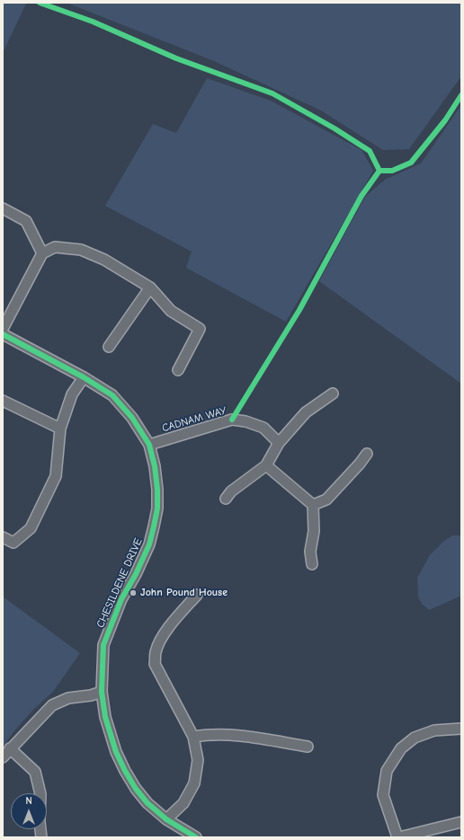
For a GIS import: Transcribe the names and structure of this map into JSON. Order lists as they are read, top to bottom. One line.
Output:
{"streets":{"street":["CADNAM WAY","CHESILDENE DRIVE"]},"crossings":[["CADNAM WAY","CHESILDENE DRIVE"]],"places":["John Pound House"],"north":"top"}
